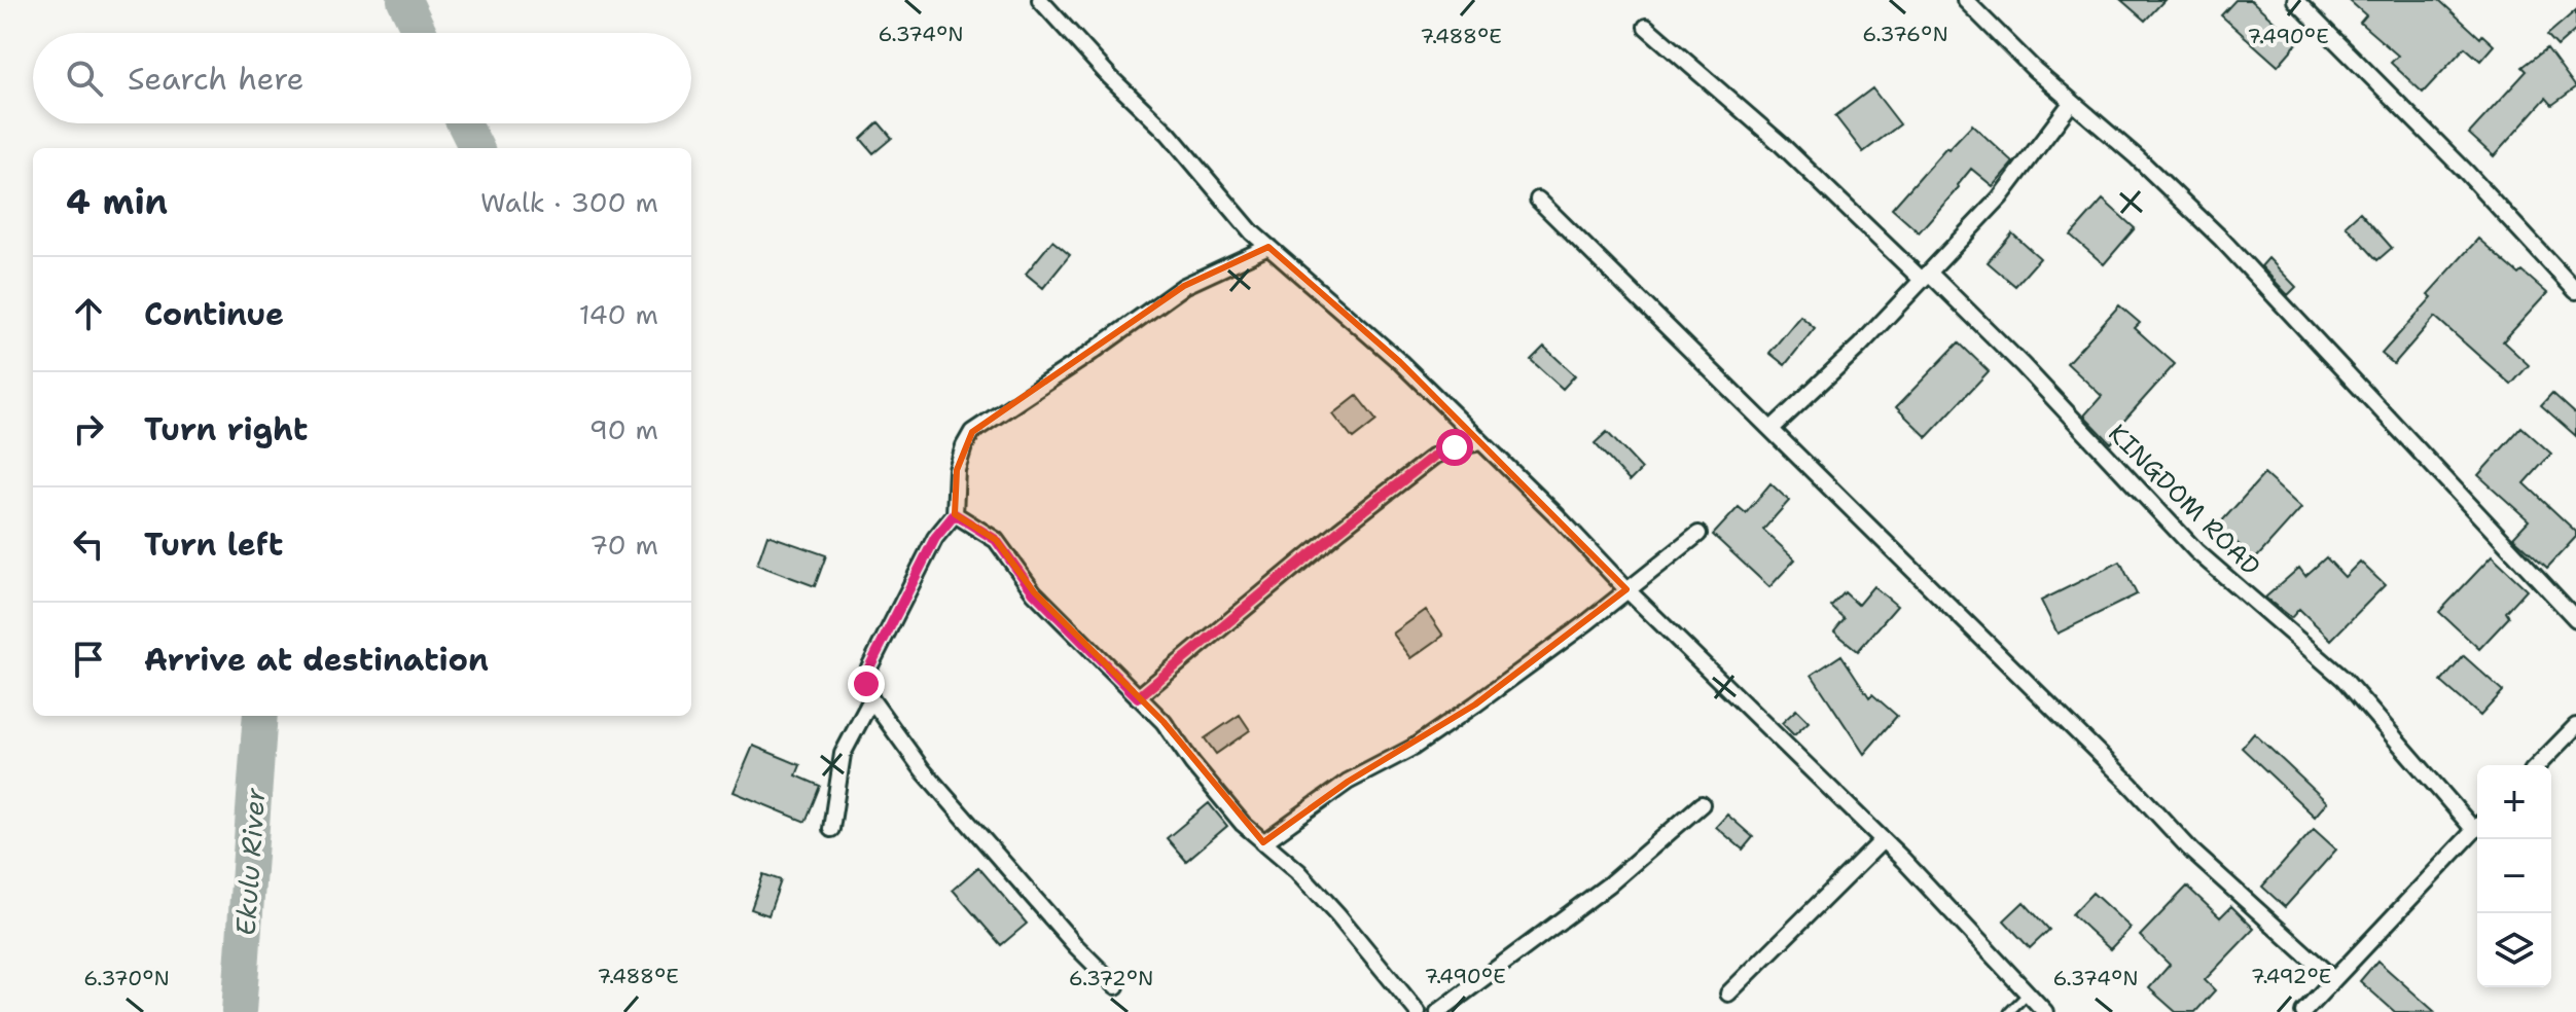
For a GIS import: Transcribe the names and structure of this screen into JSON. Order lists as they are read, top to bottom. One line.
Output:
{"streets":{"street":["KINGDOM ROAD"]},"water":["Ekulu River"],"page":{"search":"Search here","heading":["4 min","Walk · 300 m"],"list":[["Continue","140 m"],["Turn right","90 m"],["Turn left","70 m"],"Arrive at destination"],"map_buttons":["+","−"]},"coordinates":["6.376°N","6.374°N","7.488°E","7.490°E","7.492°E","6.370°N","6.372°N"]}
